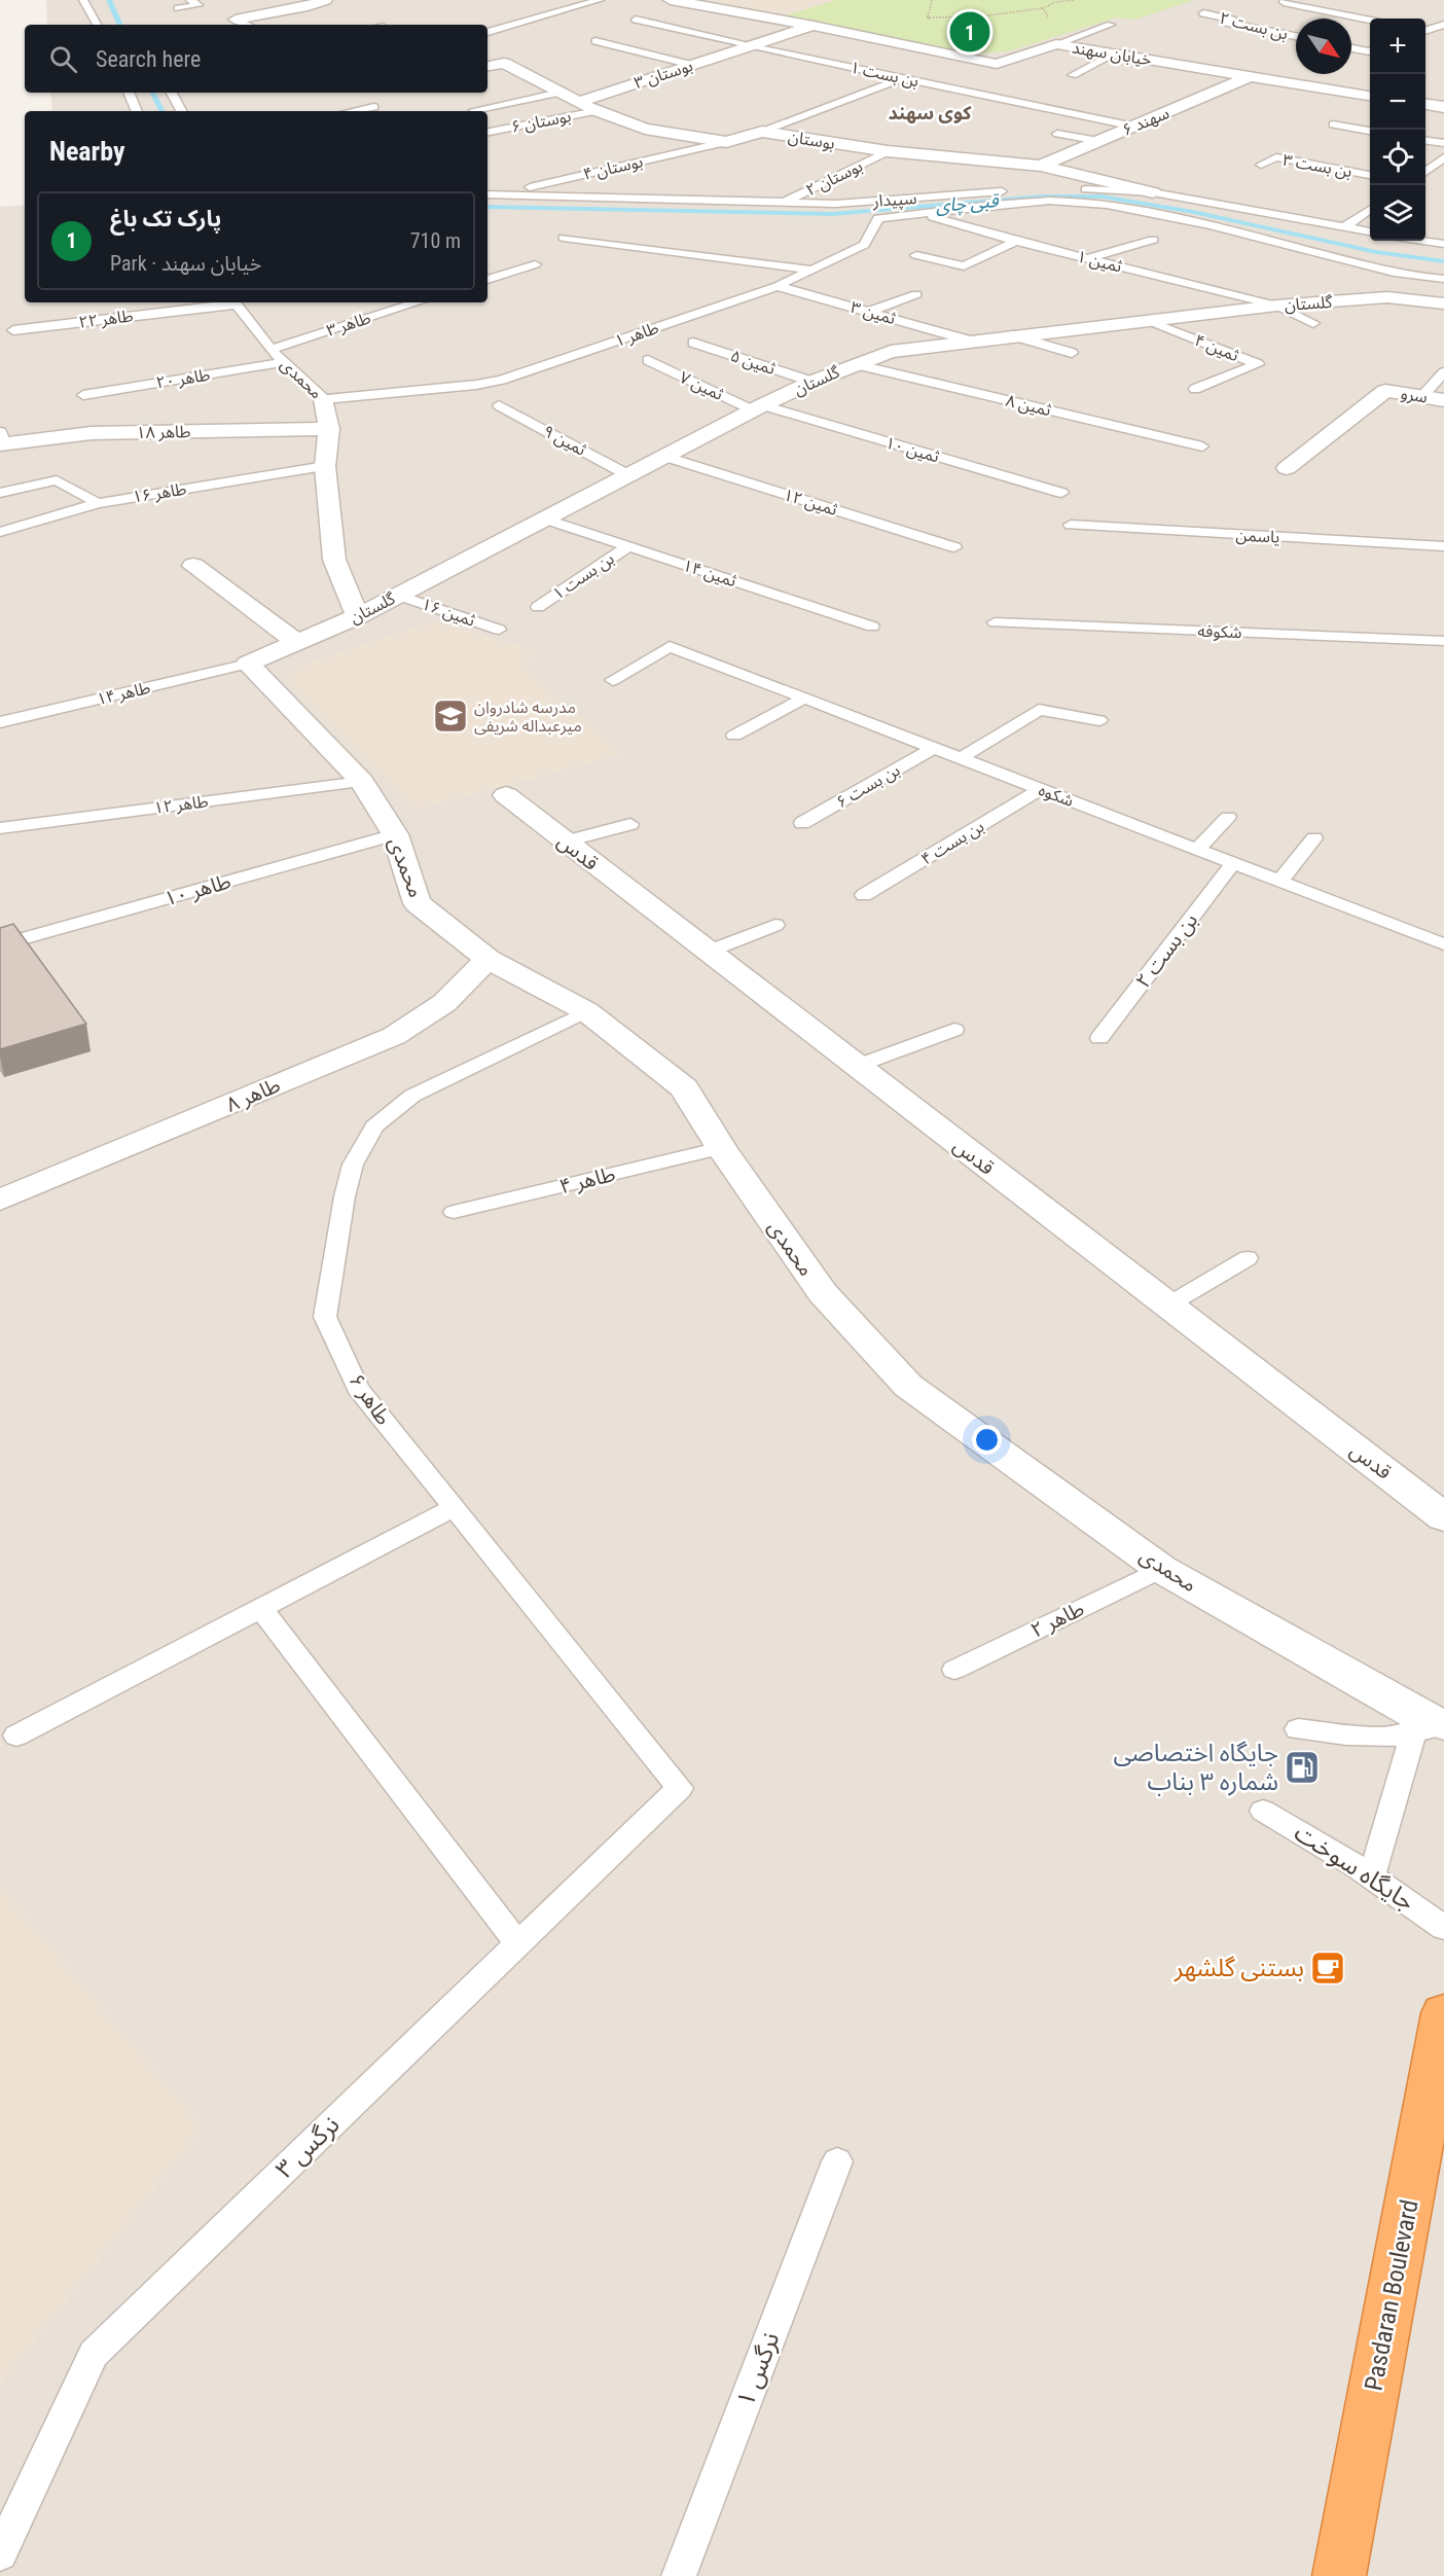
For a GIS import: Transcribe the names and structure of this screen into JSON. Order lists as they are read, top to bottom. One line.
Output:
{"streets":{"highway":["Pasdaran Boulevard"],"street":["خیابان سهند","بوستان ۳","سهند ۶","بوستان","گلستان","محمدی","سرو","طاهر ۱۸","قدس","طاهر ۸"],"lane":["بن بست ۲","بن بست ۱","بوستان ۶","بن بست ۳","بوستان ۴","بوستان ۲","سپیدار","ثمین ۱","ثمین ۳","طاهر ۲۲","طاهر ۳","طاهر ۱","ثمین ۴","ثمین ۵","طاهر ۲۰","ثمین ۷","ثمین ۸","ثمین ۹","ثمین ۱۰","طاهر ۱۶","ثمین ۱۲","یاسمن","ثمین ۱۴","ثمین ۱۶","شکوفه","طاهر ۱۴","بن بست ۶","شکوه","طاهر ۱۲","بن بست ۴","طاهر ۱۰","طاهر ۴","طاهر ۶","طاهر ۲","جایگاه سوخت","نرگس ۳","نرگس ۱"]},"crossings":[["بن بست ۲","شکوه"],["خیابان سهند","بوستان ۳"],["خیابان سهند","سهند ۶"],["بوستان ۳","بن بست ۱"],["بوستان ۳","بوستان"],["بن بست ۱","سهند ۶"],["بن بست ۱","ثمین ۱۴"],["بوستان ۶","بوستان"],["سهند ۶","بوستان"],["بوستان","بوستان ۴"],["بوستان","بوستان ۲"],["بوستان ۴","سپیدار"],["بوستان ۲","سپیدار"],["ثمین ۱","گلستان"],["ثمین ۱","طاهر ۱"],["گلستان","ثمین ۳"],["گلستان","ثمین ۴"],["گلستان","ثمین ۵"],["گلستان","محمدی"],["گلستان","ثمین ۷"],["گلستان","ثمین ۸"],["گلستان","ثمین ۹"],["گلستان","ثمین ۱۰"],["گلستان","ثمین ۱۲"],["گلستان","ثمین ۱۴"],["گلستان","ثمین ۱۶"],["گلستان","طاهر ۱۴"],["ثمین ۳","طاهر ۱"],["طاهر ۳","محمدی"],["طاهر ۱","محمدی"],["طاهر ۲۰","محمدی"],["محمدی","طاهر ۱۸"],["محمدی","طاهر ۱۶"],["محمدی","طاهر ۱۴"],["محمدی","طاهر ۱۲"],["محمدی","طاهر ۱۰"],["محمدی","طاهر ۸"],["محمدی","طاهر ۴"],["محمدی","طاهر ۶"],["محمدی","طاهر ۲"],["ثمین ۷","ثمین ۱۰"],["بن بست ۶","شکوه"],["شکوه","بن بست ۴"],["طاهر ۶","نرگس ۳"]],"districts":["کوی سهند"],"water":["قبی چای"],"places":{"school or university":["مدرسه شادروان میرعبداله شریفی"],"fuel station":["جایگاه اختصاصی شماره ۳ بناب"],"cafe":["بستنی گلشهر"]},"north":"bottom right","page":{"pins":"1","map_buttons":["+","−"],"search":"Search here","heading":"Nearby","list":[{"mark":"1","name":"پارک تک باغ","note":"Park · خیابان سهند","value":"710 m"}]}}
